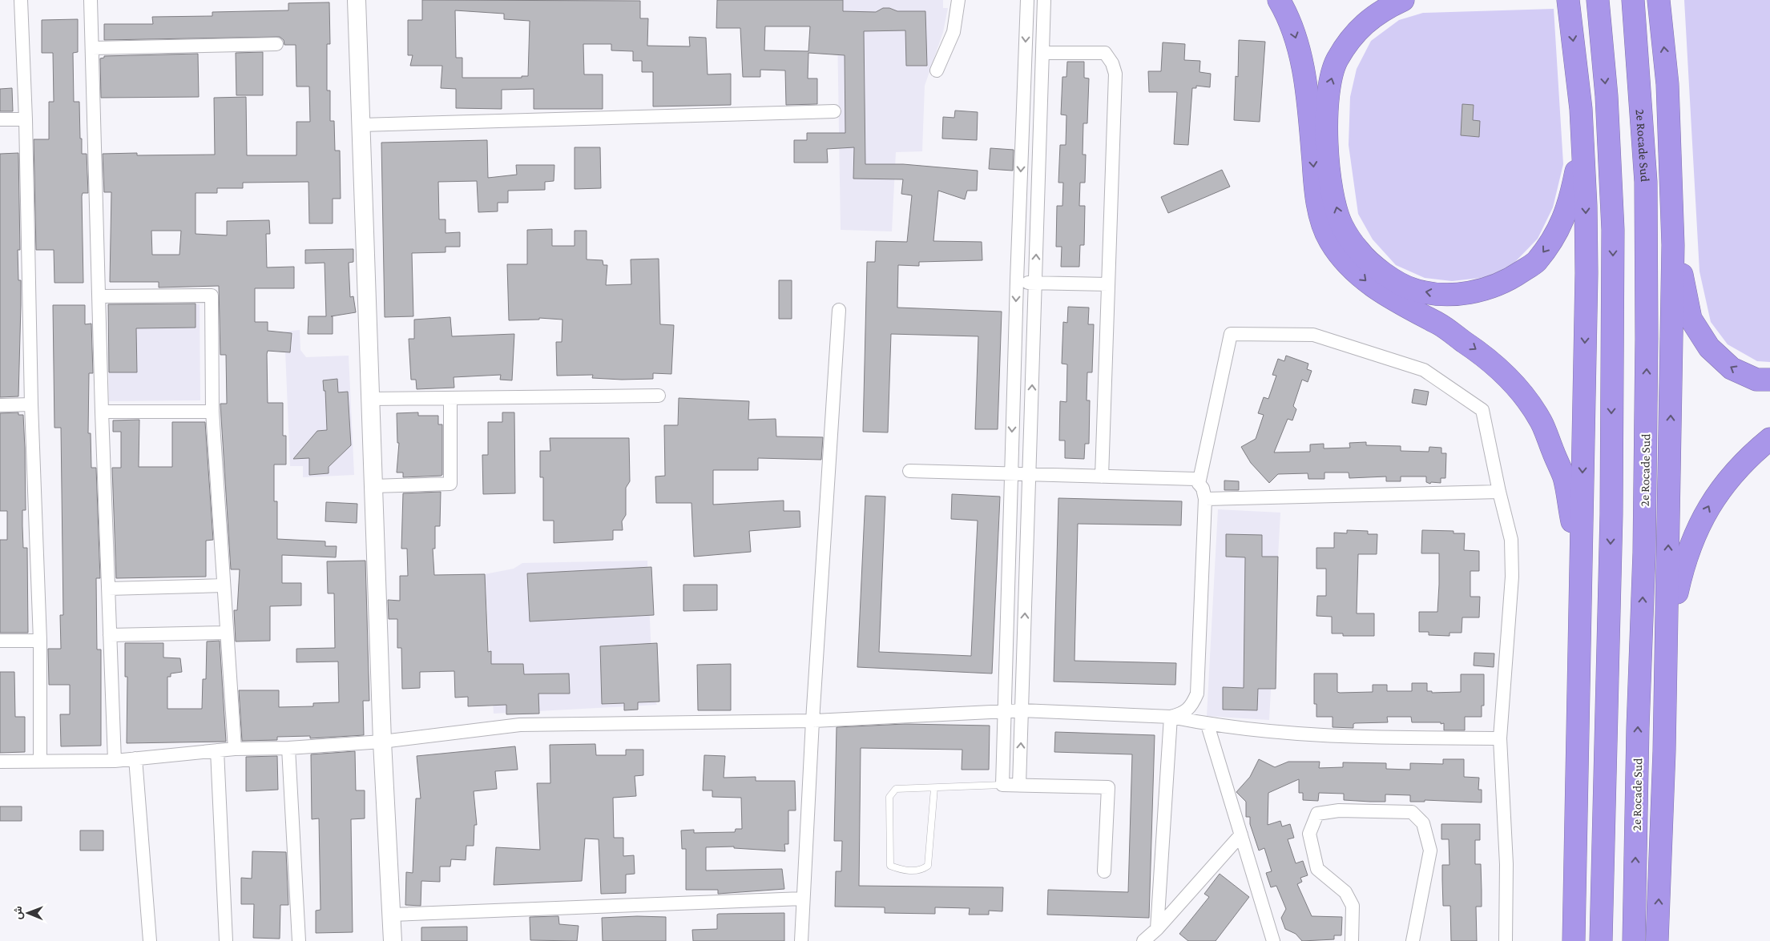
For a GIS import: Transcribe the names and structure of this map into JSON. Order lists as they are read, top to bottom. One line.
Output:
{"streets":{"highway":["2e Rocade Sud"]},"north":"left"}
